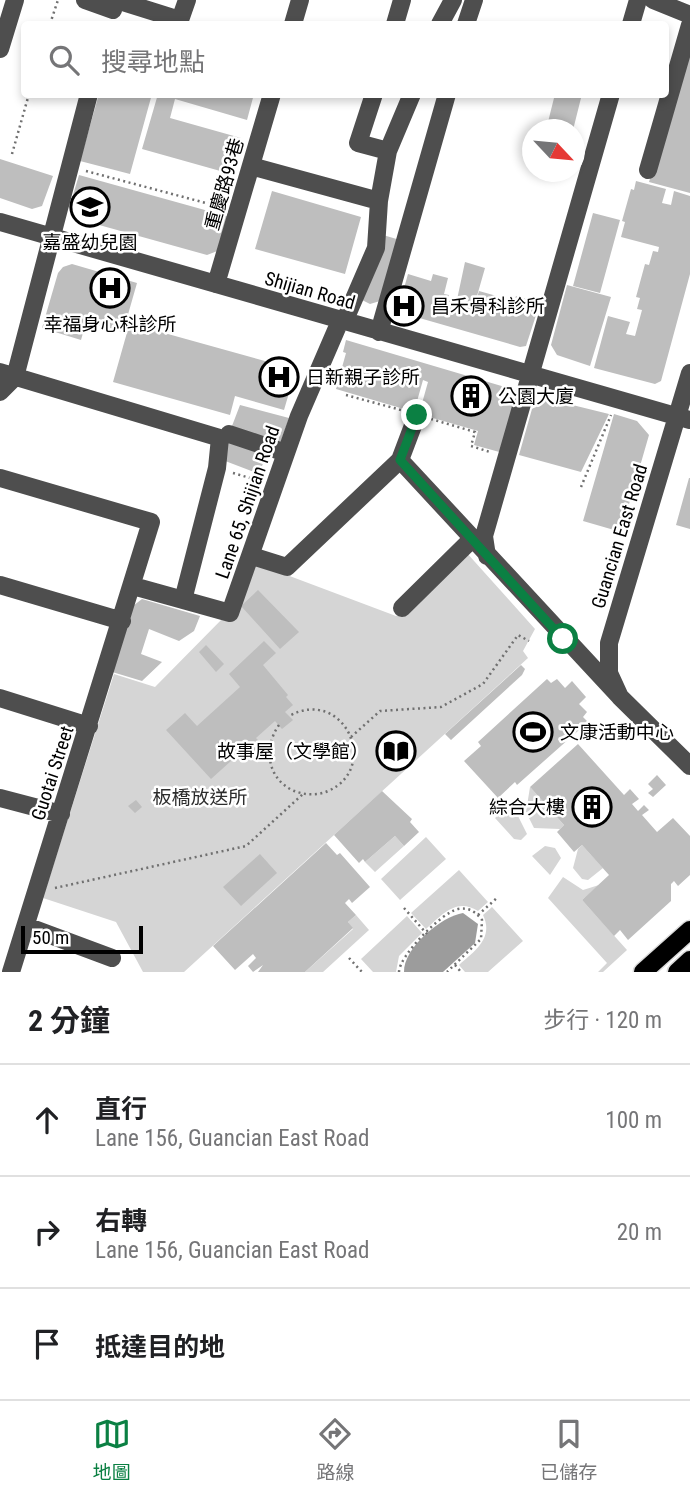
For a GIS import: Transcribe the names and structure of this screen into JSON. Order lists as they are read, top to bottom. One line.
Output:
{"streets":{"street":["重慶路93巷","Shijian Road","Lane 65, Shijian Road","Guancian East Road","Guotai Street"]},"crossings":[["重慶路93巷","Shijian Road"],["Shijian Road","Lane 65, Shijian Road"],["Shijian Road","Guancian East Road"],["Lane 65, Shijian Road","Guotai Street"]],"parks":["板橋放送所"],"places":{"school or university":["嘉盛幼兒園"],"hospital":["幸福身心科診所","昌禾骨科診所","日新親子診所"],"building":["公園大廈","綜合大樓"],"sports":["文康活動中心"],"library":["故事屋（文學館）"]},"scale_bar":"50 m","north":"bottom right","page":{"search":"搜尋地點","scale":"50 m","heading":["2 分鐘","步行 · 120 m"],"list":[["直行","Lane 156, Guancian East Road","100 m"],["右轉","Lane 156, Guancian East Road","20 m"],"抵達目的地"],"nav":["地圖","路線","已儲存"]}}
